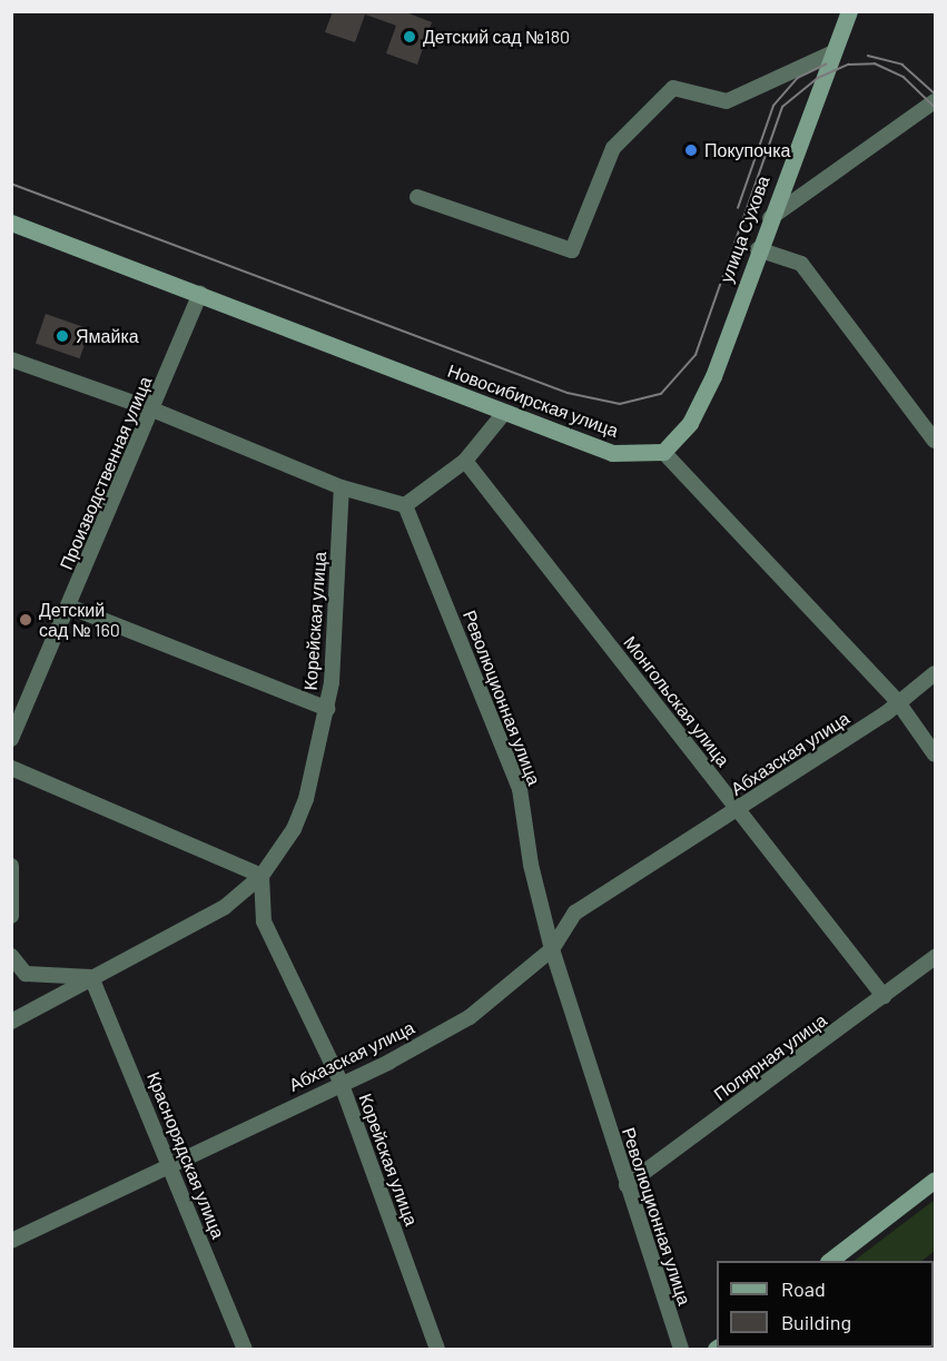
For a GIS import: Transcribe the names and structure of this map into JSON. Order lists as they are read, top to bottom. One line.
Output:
{"streets":{"street":["улица Сухова","Новосибирская улица","Производственная улица","Корейская улица","Революционная улица","Монгольская улица","Абхазская улица","Полярная улица","Краснорядская улица"]},"crossings":[["улица Сухова","Новосибирская улица"],["Новосибирская улица","Производственная улица"],["Корейская улица","Абхазская улица"],["Революционная улица","Абхазская улица"],["Революционная улица","Полярная улица"],["Монгольская улица","Абхазская улица"],["Монгольская улица","Полярная улица"],["Абхазская улица","Краснорядская улица"]],"places":["Детский сад №180","Покупочка","Ямайка","Детский сад № 160"],"legend":["Road","Building"]}
